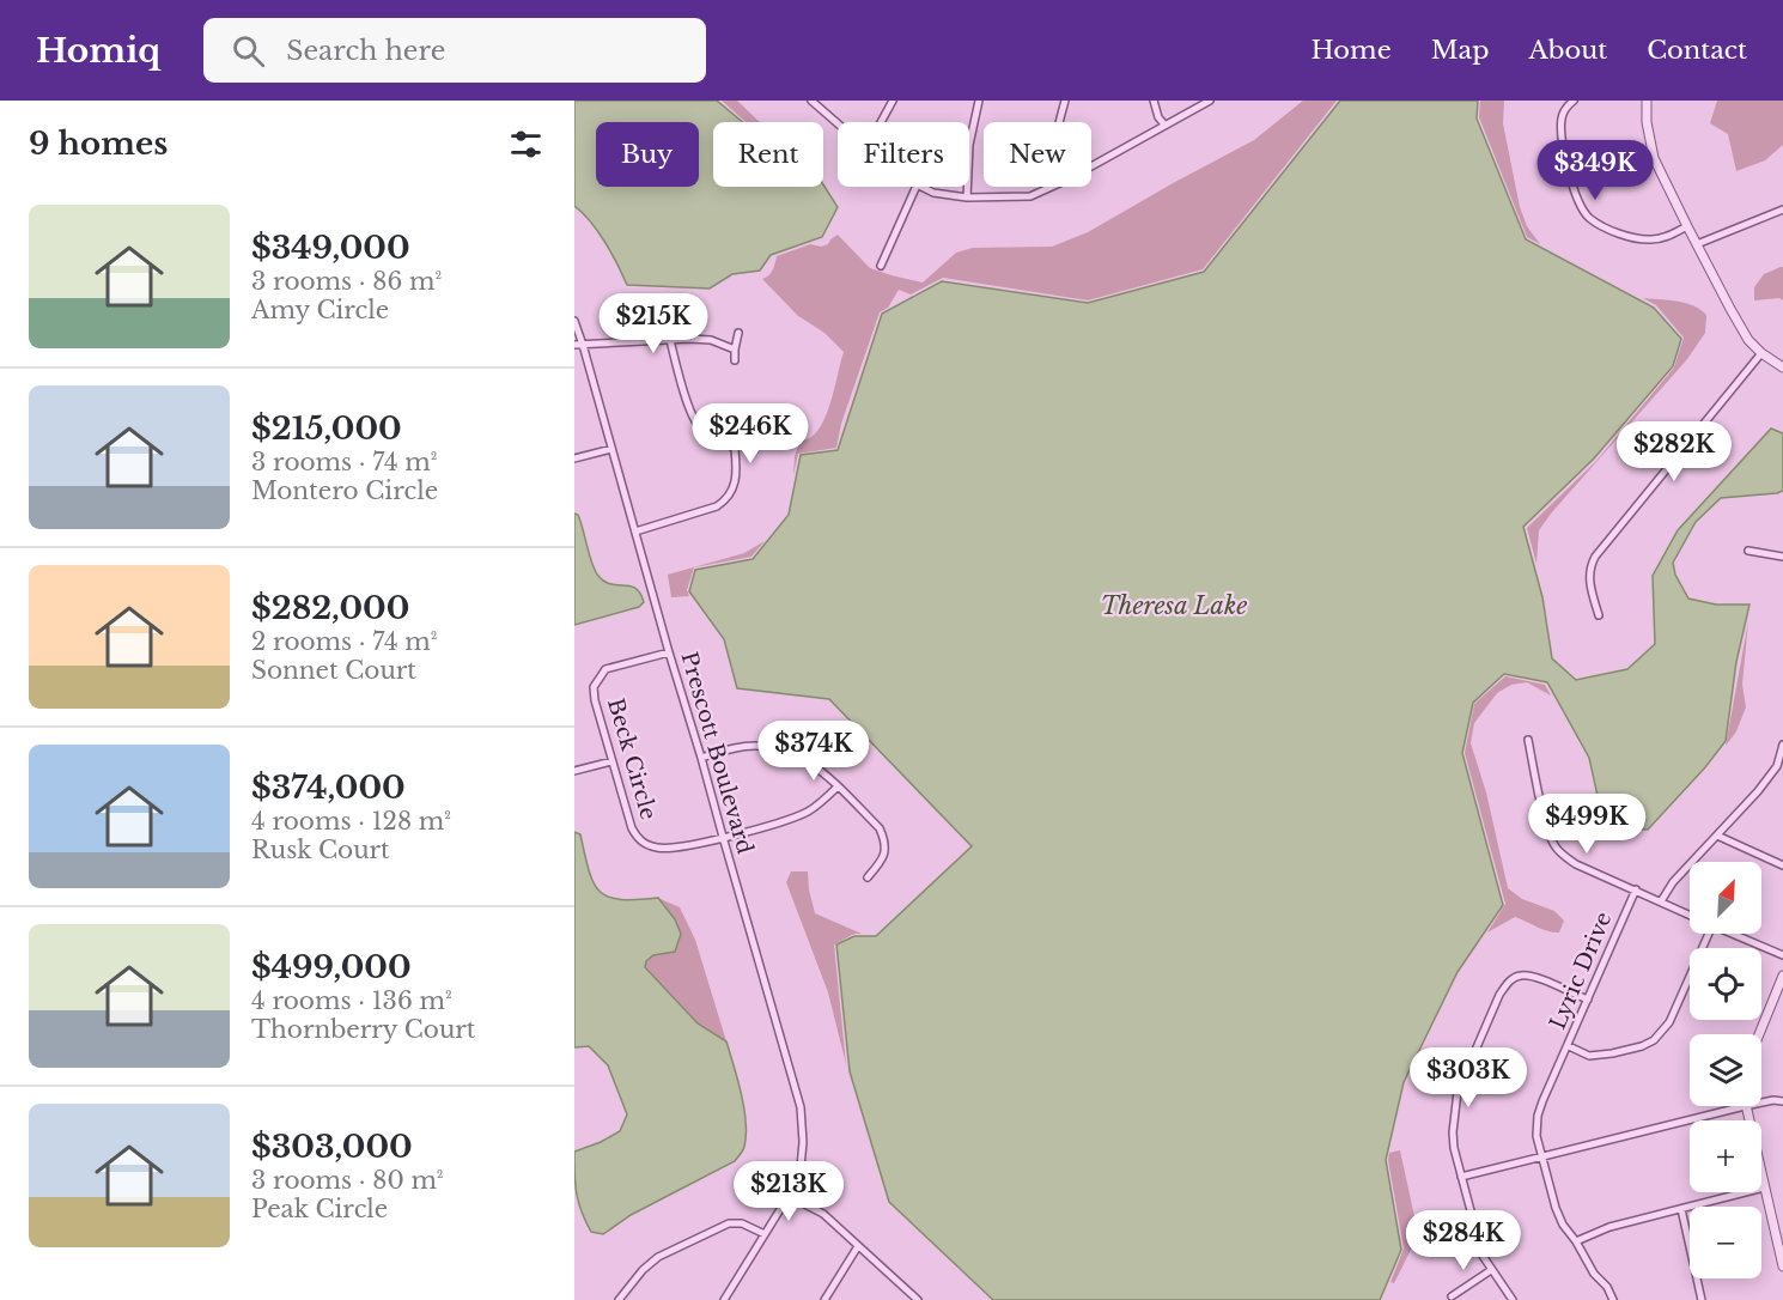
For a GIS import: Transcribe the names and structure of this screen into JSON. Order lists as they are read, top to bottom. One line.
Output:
{"streets":{"street":["Prescott Boulevard","Beck Circle","Lyric Drive"]},"crossings":[["Prescott Boulevard","Beck Circle"]],"water":["Theresa Lake"],"north":"top right","page":{"header":"Homiq","search":"Search here","nav":["Home","Map","About","Contact"],"heading":"9 homes","chip":["Buy","Rent","Filters","New"],"price":["$349K","$215K","$246K","$282K","$374K","$499K","$303K","$213K","$284K"],"list":[{"name":"$349,000","note":"3 rooms · 86 m² · Amy Circle"},{"name":"$215,000","note":"3 rooms · 74 m² · Montero Circle"},{"name":"$282,000","note":"2 rooms · 74 m² · Sonnet Court"},{"name":"$374,000","note":"4 rooms · 128 m² · Rusk Court"},{"name":"$499,000","note":"4 rooms · 136 m² · Thornberry Court"},{"name":"$303,000","note":"3 rooms · 80 m² · Peak Circle"}],"map_buttons":["+","−"]}}
